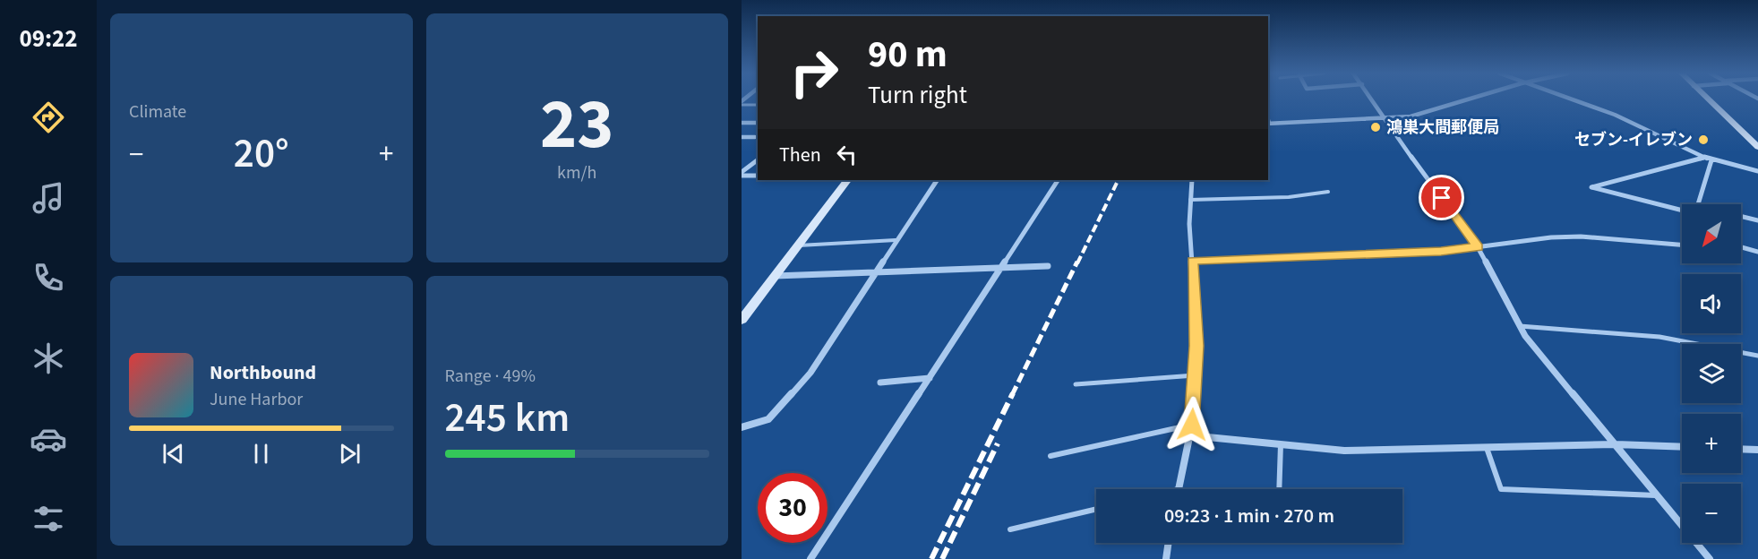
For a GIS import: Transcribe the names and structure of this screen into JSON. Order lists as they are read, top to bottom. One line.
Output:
{"places":["鴻巣大間郵便局","セブン-イレブン"],"north":"bottom left","page":{"tabs":"09:22","tile":["Climate",["23","km/h"],["Range · 49%","245 km"]],"turn":["90 m","Turn right"],"then":"Then","heat":["−","20°","+"],"map_buttons":["+","−"],"song":["Northbound","June Harbor"],"limit":"30","trip":"09:23 · 1 min · 270 m"}}
